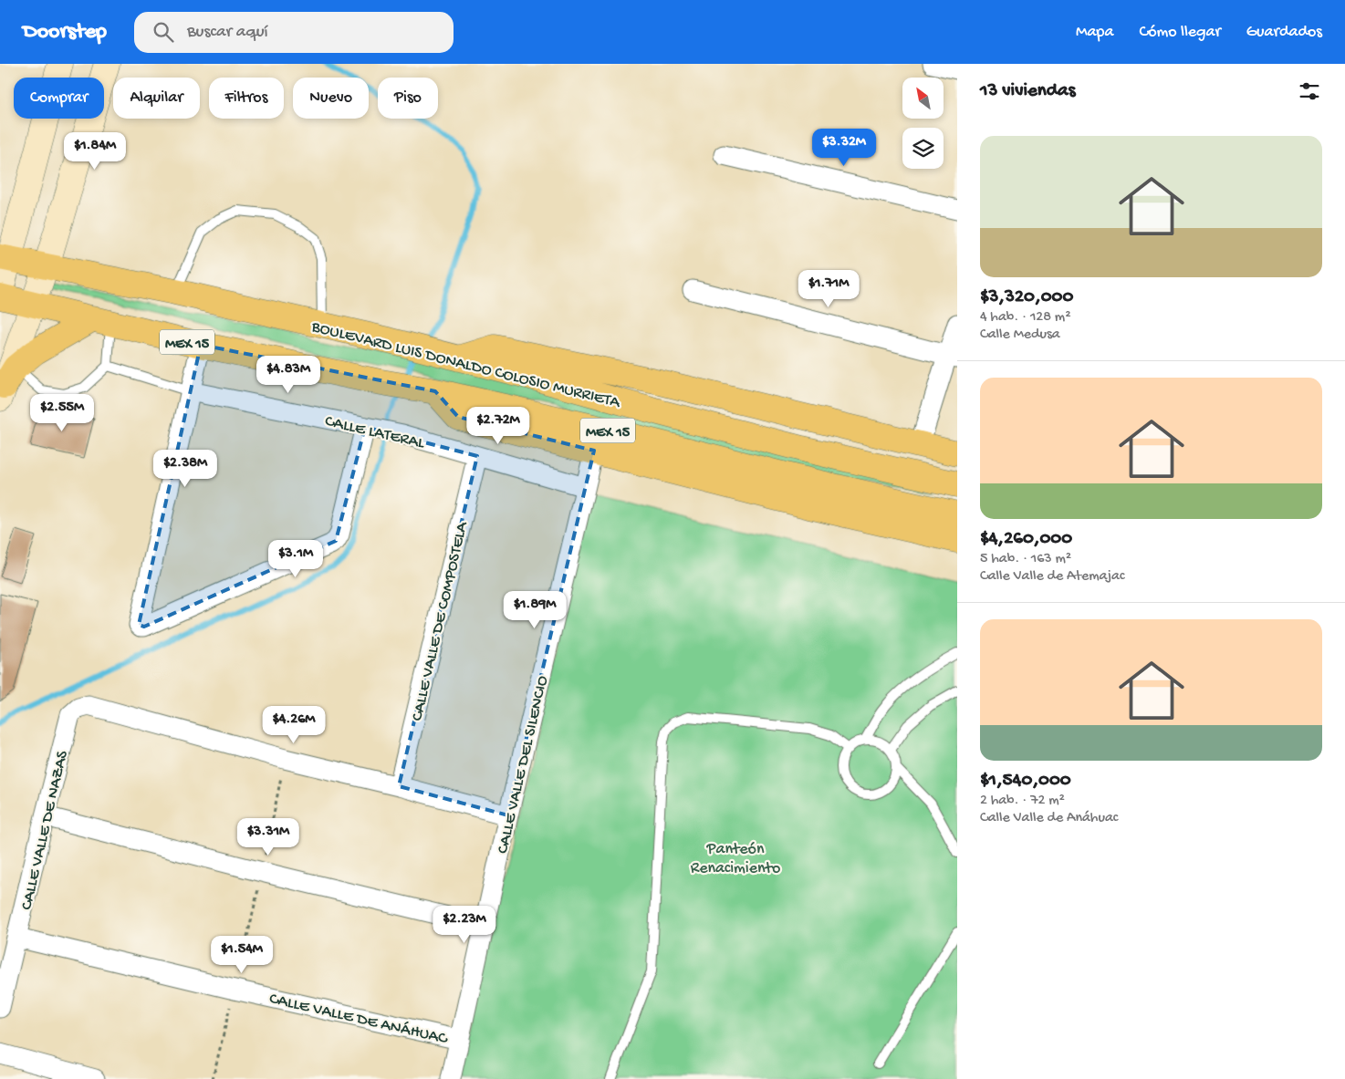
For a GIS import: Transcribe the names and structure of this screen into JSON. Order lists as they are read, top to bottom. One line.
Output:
{"streets":{"highway":["MEX 15","BOULEVARD LUIS DONALDO COLOSIO MURRIETA"],"street":["CALLE LATERAL","CALLE VALLE DE COMPOSTELA","CALLE VALLE DEL SILENCIO","CALLE VALLE DE NAZAS","CALLE VALLE DE ANÁHUAC"]},"crossings":[["CALLE LATERAL","CALLE VALLE DE COMPOSTELA"],["CALLE LATERAL","CALLE VALLE DEL SILENCIO"],["CALLE VALLE DEL SILENCIO","CALLE VALLE DE ANÁHUAC"],["CALLE VALLE DE NAZAS","CALLE VALLE DE ANÁHUAC"]],"parks":["Panteón Renacimiento"],"north":"top left","page":{"header":"Doorstep","search":"Buscar aquí","nav":["Mapa","Cómo llegar","Guardados"],"heading":"13 viviendas","chip":["Comprar","Alquilar","Filtros","Nuevo","Piso"],"list":[{"name":"$3,320,000","note":"4 hab. · 128 m² · Calle Medusa"},{"name":"$4,260,000","note":"5 hab. · 163 m² · Calle Valle de Atemajac"},{"name":"$1,540,000","note":"2 hab. · 72 m² · Calle Valle de Anáhuac"}],"price":["$3.32M","$1.84M","$1.71M","$4.83M","$2.55M","$2.72M","$2.38M","$3.1M","$1.89M","$4.26M","$3.31M","$2.23M","$1.54M"]}}
